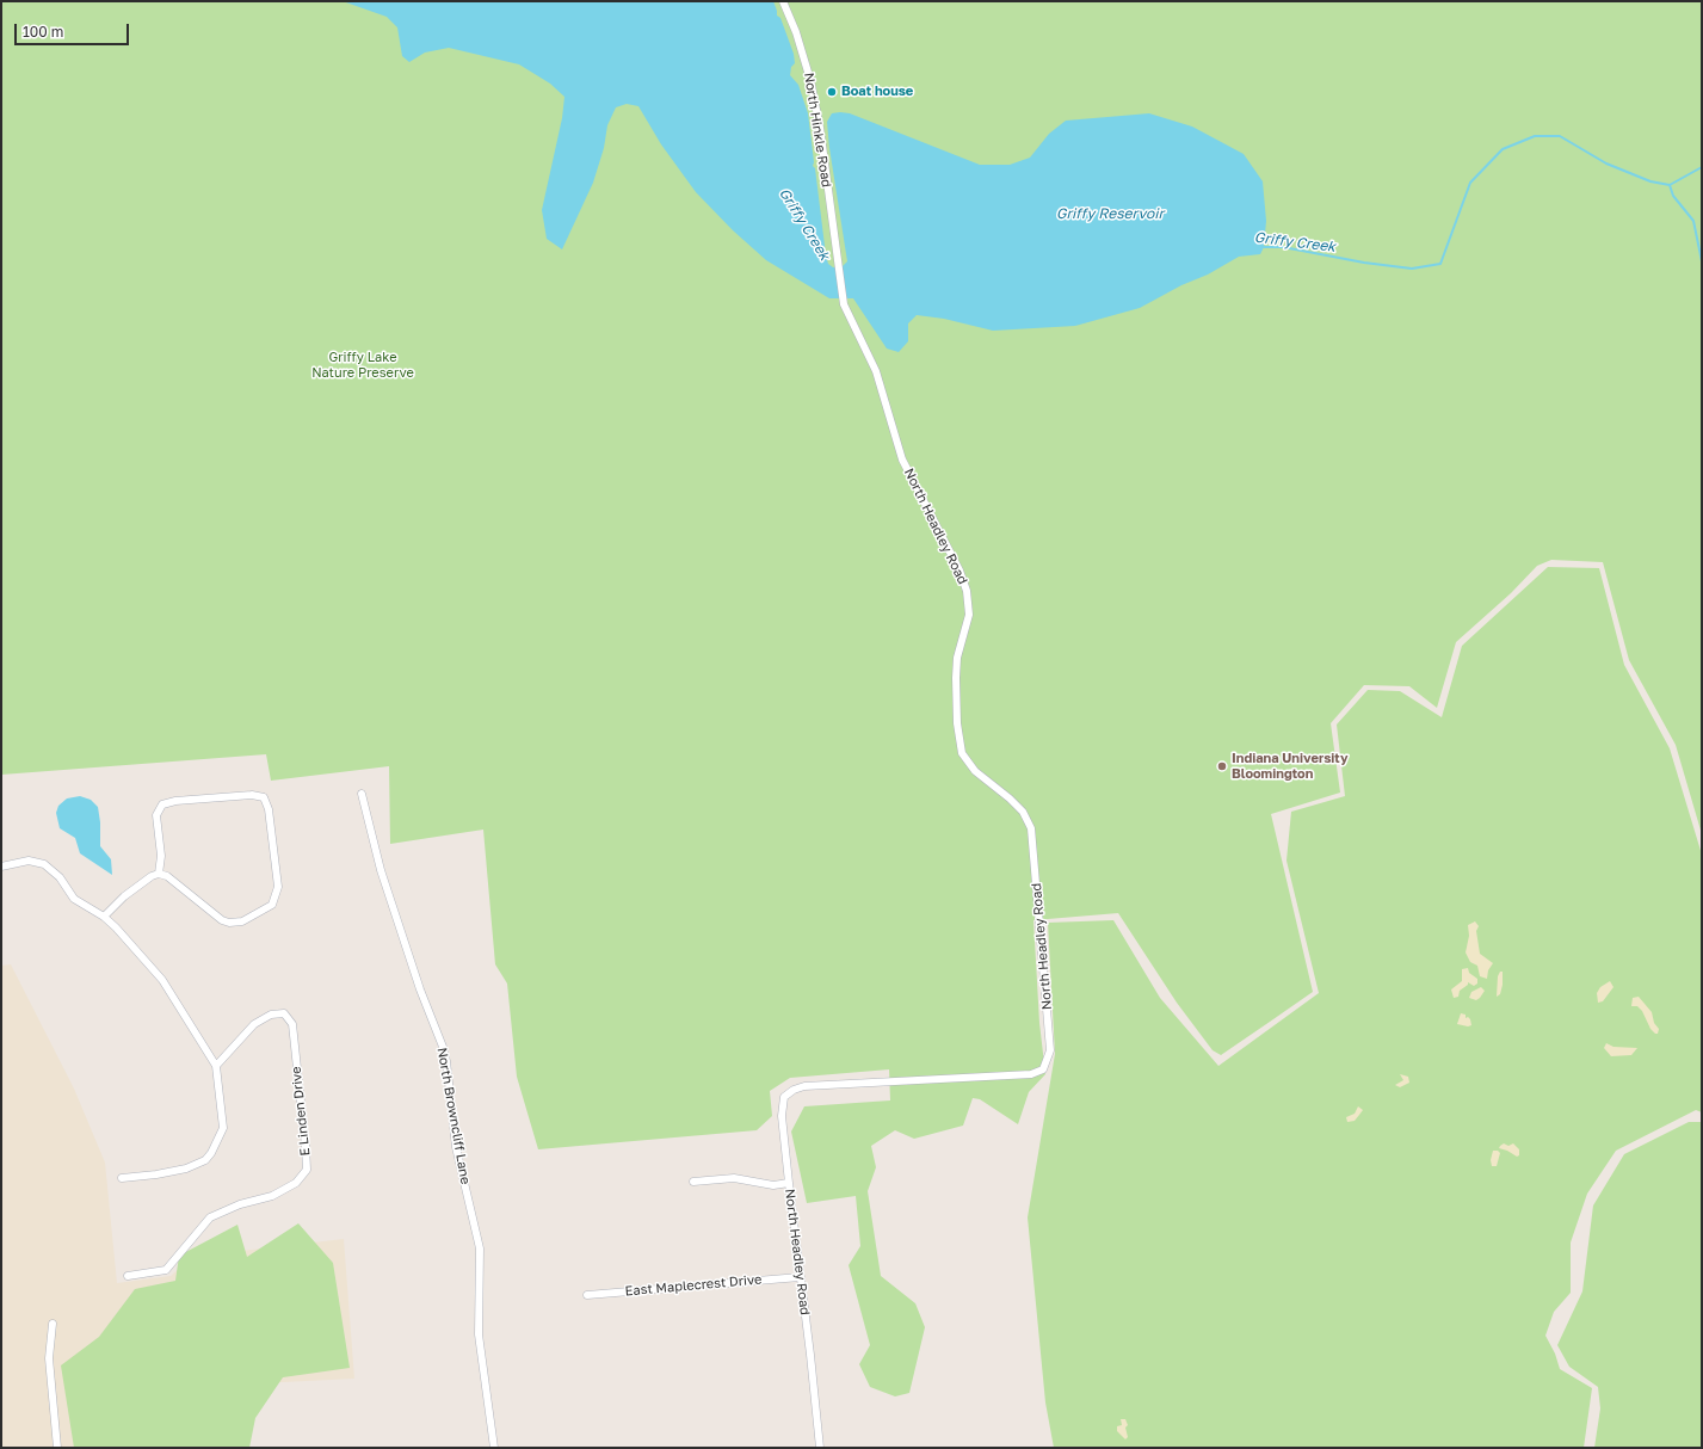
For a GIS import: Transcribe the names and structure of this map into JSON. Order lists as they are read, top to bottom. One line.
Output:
{"streets":{"street":["North Hinkle Road","North Headley Road","E Linden Drive","North Browncliff Lane","East Maplecrest Drive"]},"crossings":[["North Hinkle Road","North Headley Road"],["North Headley Road","East Maplecrest Drive"]],"water":["Griffy Reservoir","Griffy Creek"],"parks":["Griffy Lake Nature Preserve"],"places":["Boat house","Indiana University Bloomington"],"scale_bar":"100 m"}
